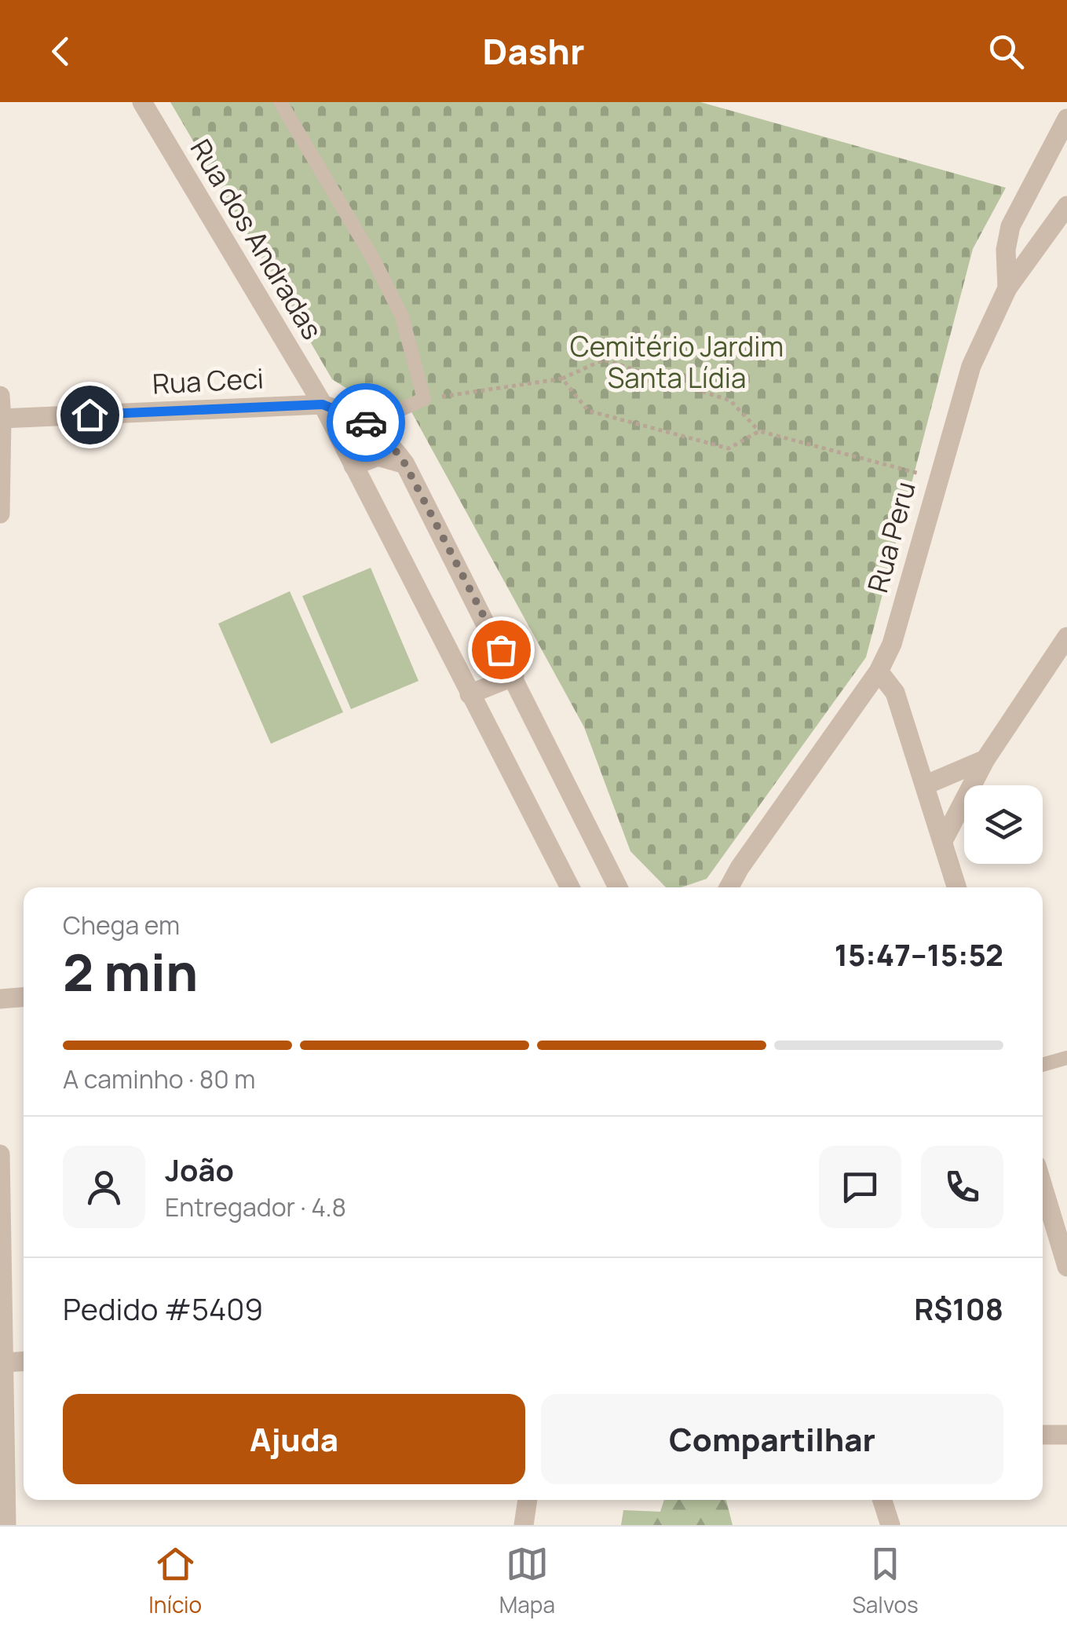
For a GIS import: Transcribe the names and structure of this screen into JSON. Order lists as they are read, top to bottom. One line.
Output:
{"streets":{"street":["Rua dos Andradas","Rua Ceci","Rua Peru"]},"crossings":[["Rua dos Andradas","Rua Ceci"]],"parks":["Cemitério Jardim Santa Lídia"],"page":{"header":"Dashr","heading":["2 min","Chega em","15:47–15:52"],"panel":["João","Entregador · 4.8","Pedido #5409","R$108"],"bar":"A caminho · 80 m","buttons":["Ajuda","Compartilhar"],"tabs":["Início","Mapa","Salvos"]}}
